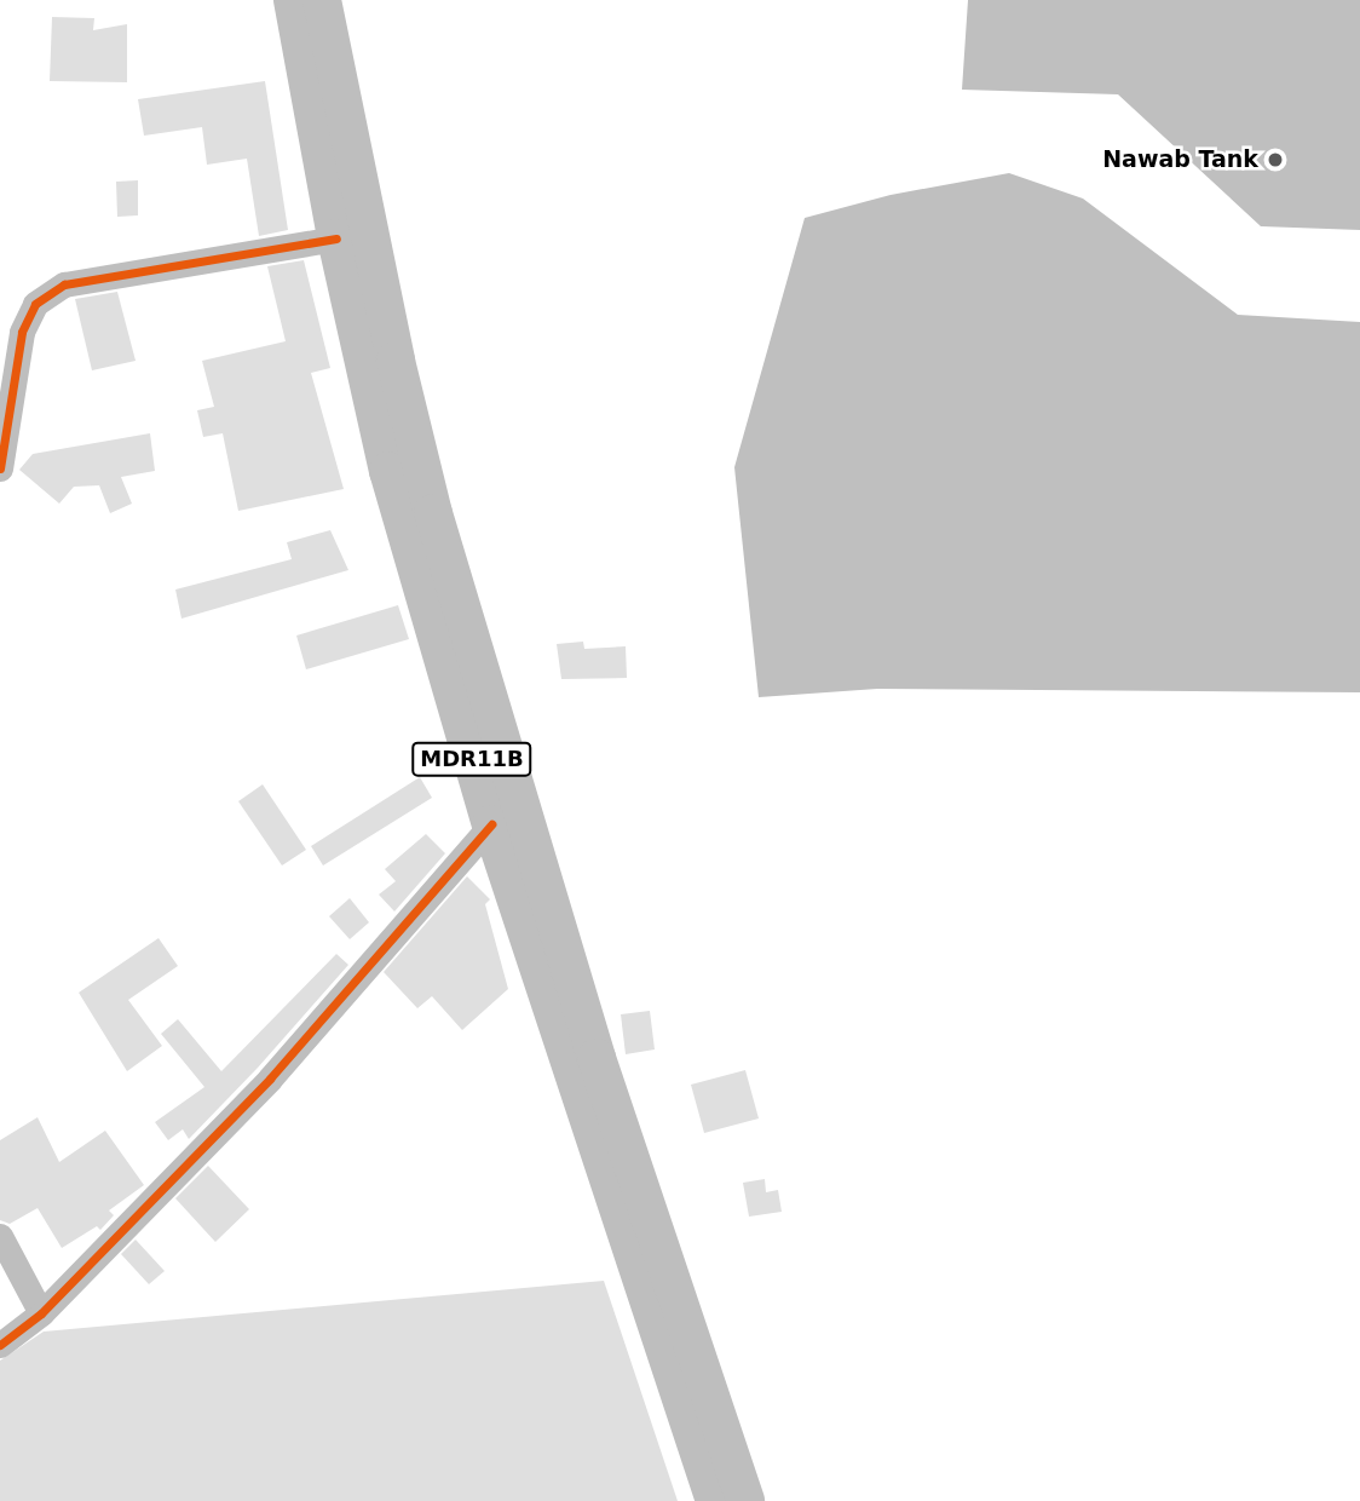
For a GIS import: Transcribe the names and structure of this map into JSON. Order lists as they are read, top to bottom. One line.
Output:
{"streets":{"main road":["MDR11B"]},"places":["Nawab Tank"]}
